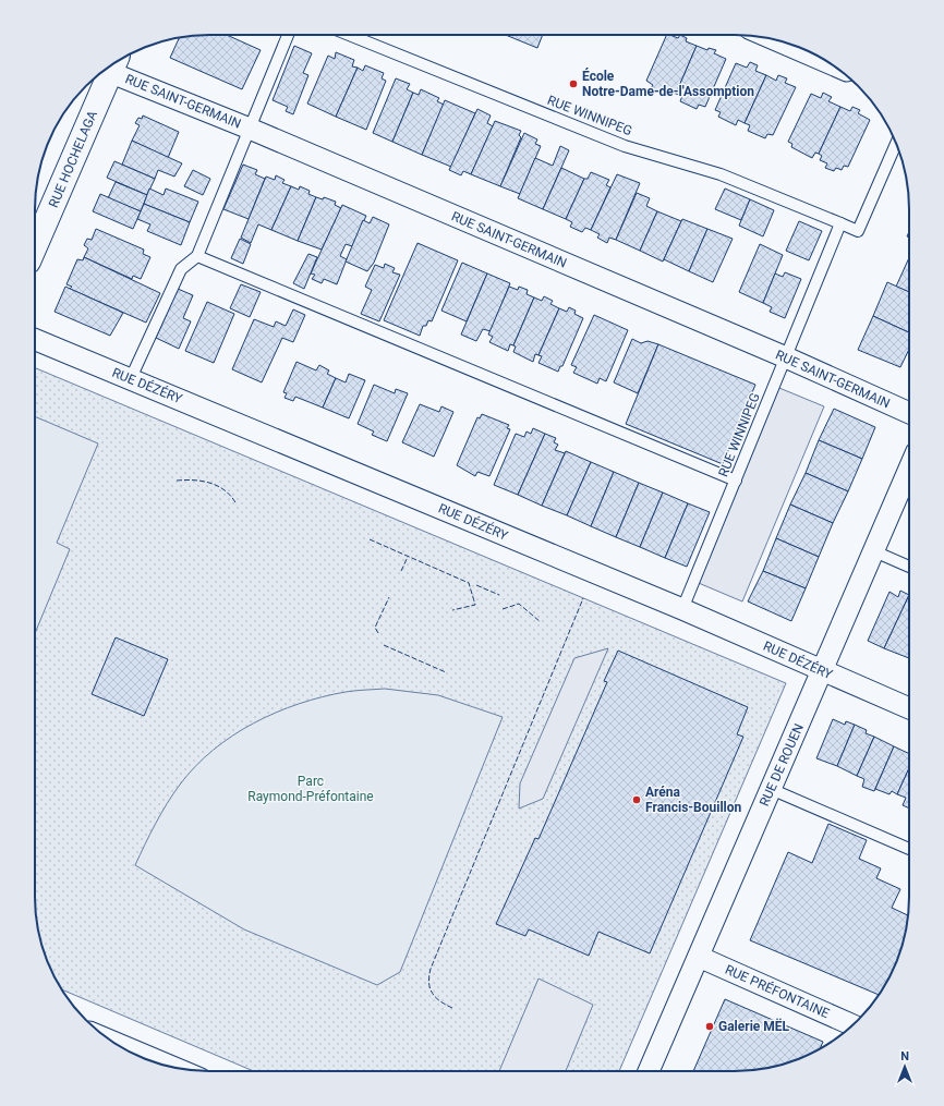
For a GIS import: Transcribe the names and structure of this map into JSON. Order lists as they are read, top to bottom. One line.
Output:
{"streets":{"street":["RUE SAINT-GERMAIN","RUE HOCHELAGA","RUE DÉZÉRY","RUE DE ROUEN","RUE PRÉFONTAINE"],"lane":["RUE WINNIPEG"]},"crossings":[["RUE SAINT-GERMAIN","RUE WINNIPEG"],["RUE WINNIPEG","RUE DÉZÉRY"],["RUE DÉZÉRY","RUE DE ROUEN"],["RUE DE ROUEN","RUE PRÉFONTAINE"]],"parks":["Parc Raymond-Préfontaine"],"places":["École Notre-Dame-de-l'Assomption","Aréna Francis-Bouillon","Galerie MËL"],"north":"top"}
